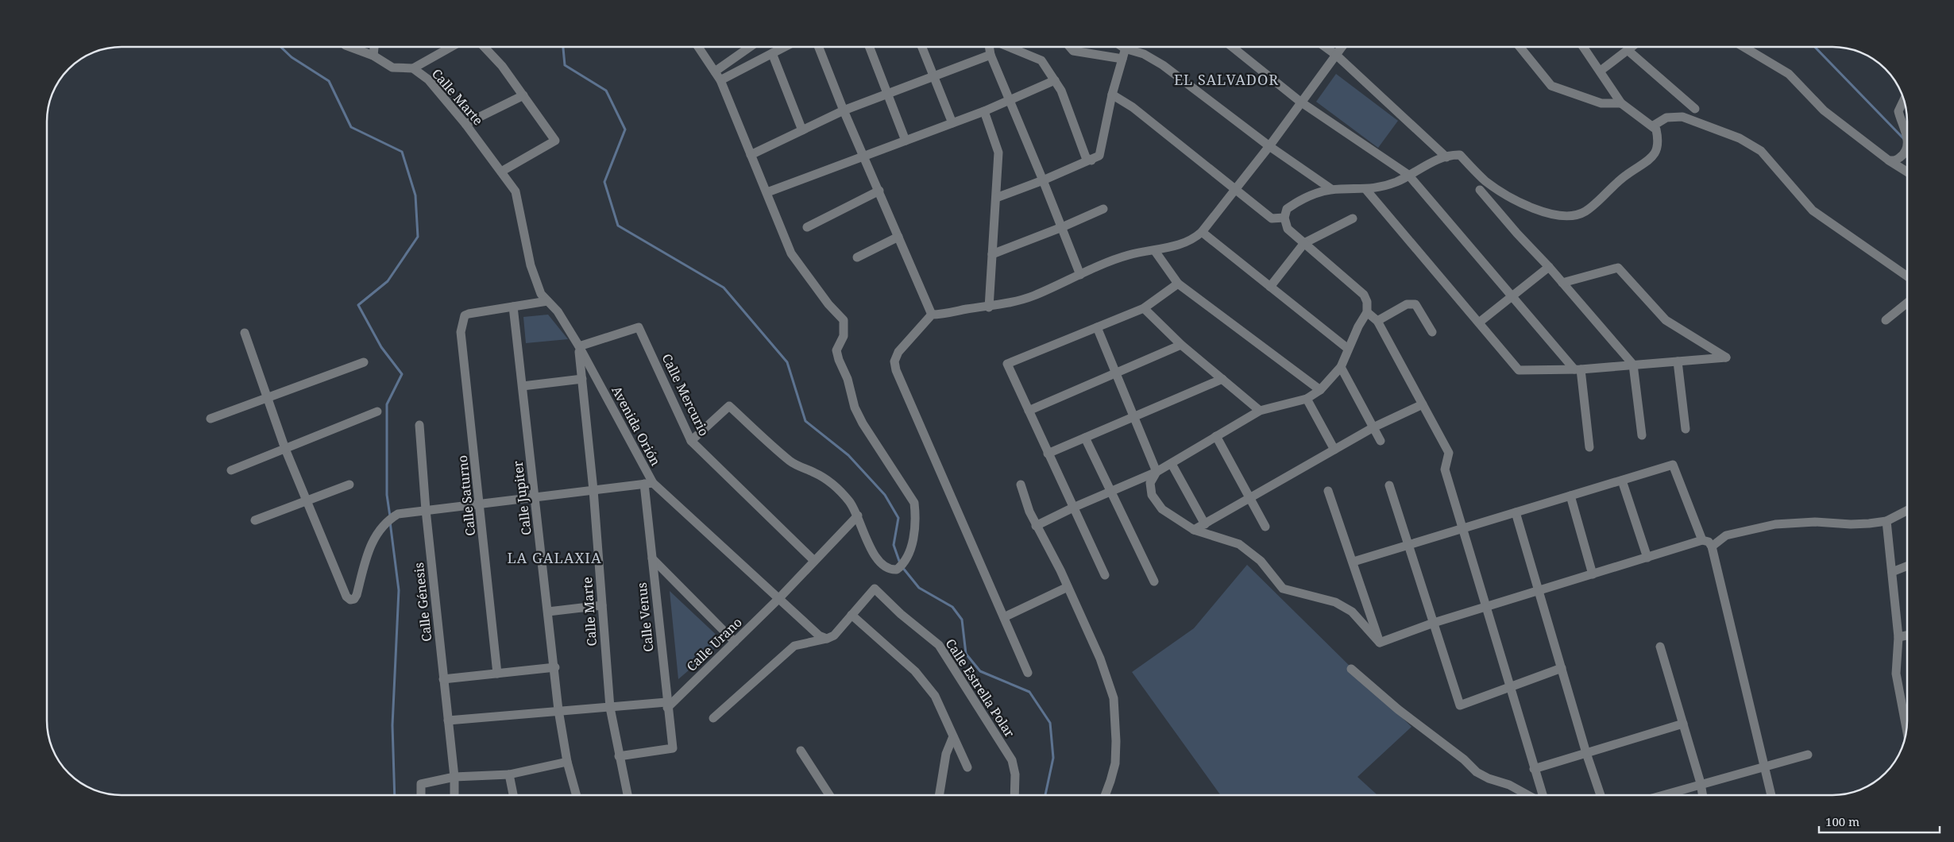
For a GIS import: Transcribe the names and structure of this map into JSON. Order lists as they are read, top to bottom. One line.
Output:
{"streets":{"street":["Calle Marte","Calle Mercurio","Avenida Orión","Calle Saturno","Calle Jupiter","Calle Génesis","Calle Venus","Calle Urano","Calle Estrella Polar"]},"crossings":[["Calle Marte","Calle Mercurio"],["Calle Marte","Avenida Orión"],["Calle Marte","Calle Venus"],["Calle Mercurio","Avenida Orión"],["Calle Mercurio","Calle Urano"],["Avenida Orión","Calle Venus"],["Avenida Orión","Calle Urano"],["Calle Saturno","Calle Jupiter"],["Calle Venus","Calle Urano"]],"districts":["EL SALVADOR","LA GALAXIA"],"scale_bar":"100 m"}
